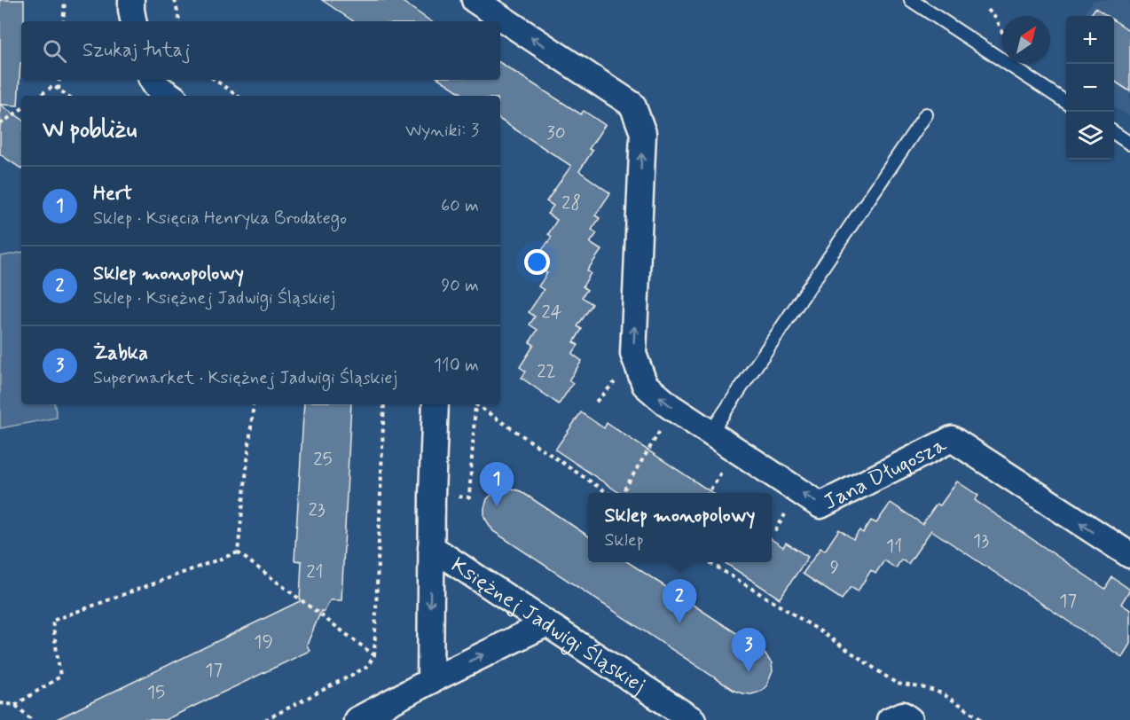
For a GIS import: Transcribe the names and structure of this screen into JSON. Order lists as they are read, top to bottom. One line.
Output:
{"streets":{"street":["Jana Długosza","Księżnej Jadwigi Śląskiej"]},"one_way":["Jana Długosza"],"house_numbers":["30","28","24","22","25","23","13","11","9","21","17","19","17","15"],"north":"top right","page":{"map_buttons":["+","−"],"search":"Szukaj tutaj","heading":["W pobliżu","Wyniki: 3"],"list":[{"mark":"1","name":"Hert","note":"Sklep · Księcia Henryka Brodatego","value":"60 m"},{"mark":"2","name":"Sklep monopolowy","note":"Sklep · Księżnej Jadwigi Śląskiej","value":"90 m"},{"mark":"3","name":"Żabka","note":"Supermarket · Księżnej Jadwigi Śląskiej","value":"110 m"}],"pins":["1","2","3"],"popup":["Sklep monopolowy","Sklep"]}}
